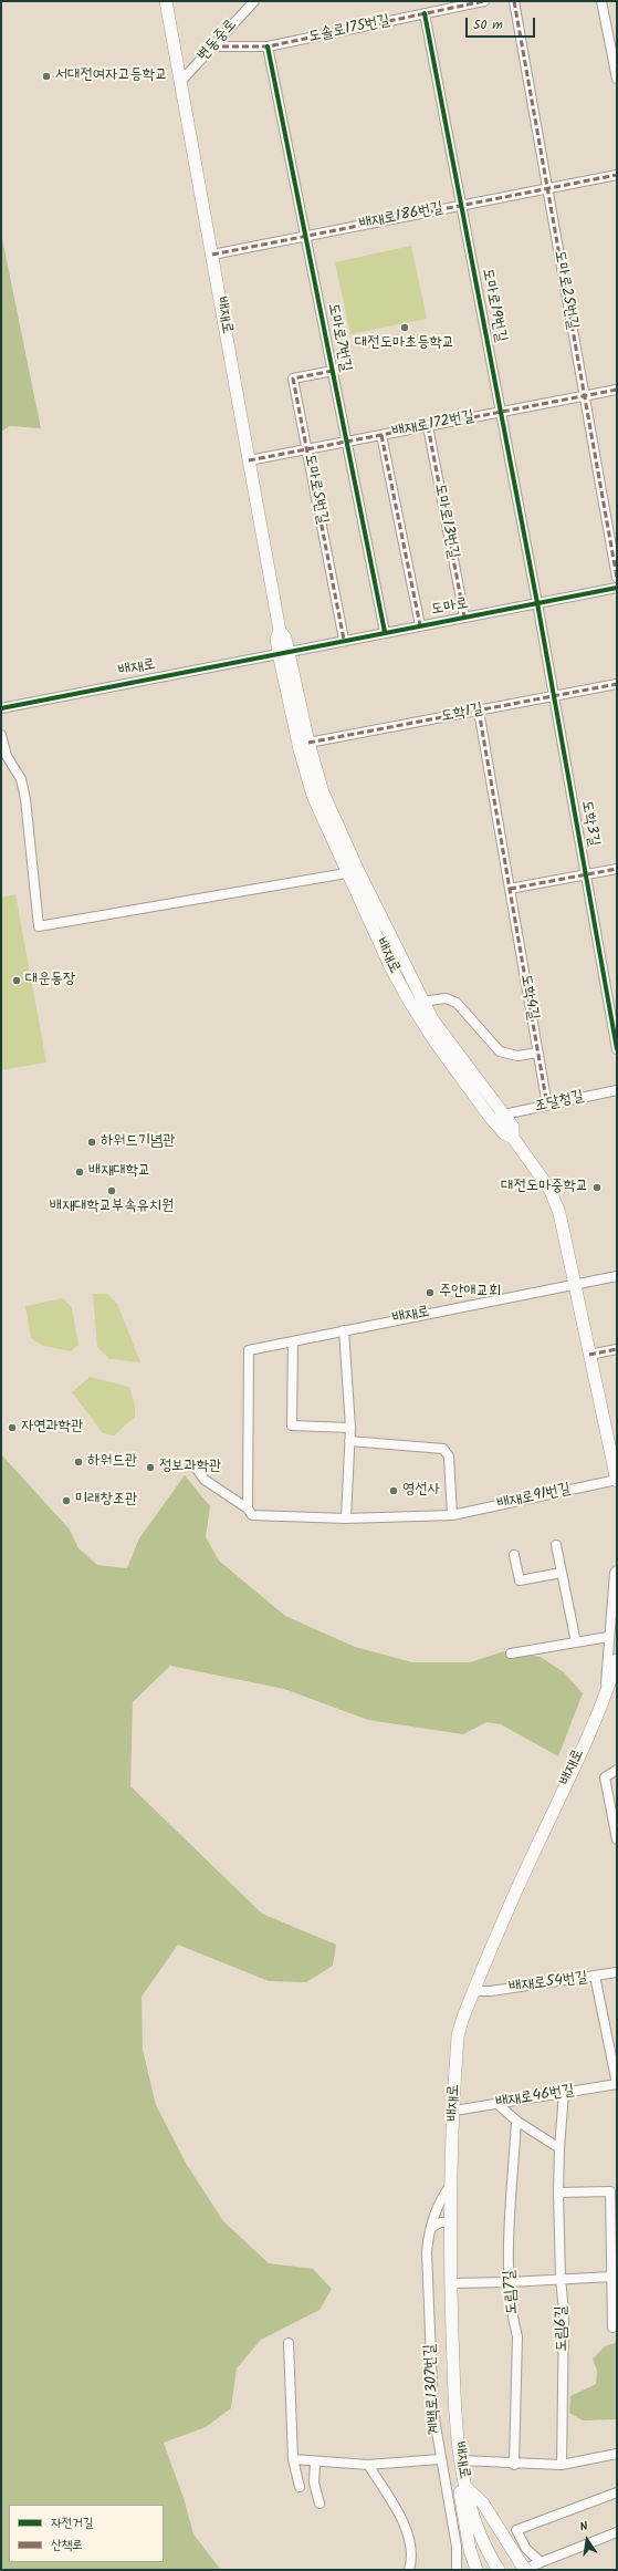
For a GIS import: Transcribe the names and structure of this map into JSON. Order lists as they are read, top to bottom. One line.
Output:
{"streets":{"main road":["배재로"],"street":["도솔로175번길","변동중로","배재로186번길","도마로25번길","도마로19번길","도마로7번길","배재로172번길","도마로5번길","도마로13번길","도마로","도학1길","도학3길","도학4길","조달청길","배재로91번길","배재로54번길","배재로46번길","도림7길","도림6길","계백로1307번길"]},"crossings":[["도솔로175번길","변동중로"],["도솔로175번길","도마로19번길"],["도솔로175번길","도마로7번길"],["변동중로","배재로"],["배재로186번길","도마로25번길"],["배재로186번길","도마로19번길"],["배재로186번길","배재로"],["배재로186번길","도마로7번길"],["도마로25번길","배재로172번길"],["도마로19번길","배재로172번길"],["도마로19번길","도마로"],["도마로19번길","도학3길"],["배재로","배재로172번길"],["배재로","도마로"],["배재로","도학1길"],["배재로","조달청길"],["배재로","배재로91번길"],["배재로","배재로54번길"],["배재로","배재로46번길"],["배재로","계백로1307번길"],["도마로7번길","배재로172번길"],["도마로7번길","도마로5번길"],["도마로7번길","도마로"],["배재로172번길","도마로5번길"],["배재로172번길","도마로13번길"],["도마로5번길","도마로"],["도마로13번길","도마로"],["도마로","도학3길"],["도학1길","도학3길"],["도학1길","도학4길"],["도학4길","조달청길"],["배재로54번길","배재로46번길"],["배재로46번길","도림6길"]],"places":["서대전여자고등학교","대전도마초등학교","대운동장","하워드기념관","배재대학교","대전도마중학교","배재대학교부속유치원","주안애교회","자연과학관","하워드관","정보과학관","영선사","미래창조관"],"legend":["자전거길","산책로"],"scale_bar":"50 m","north":"top"}
